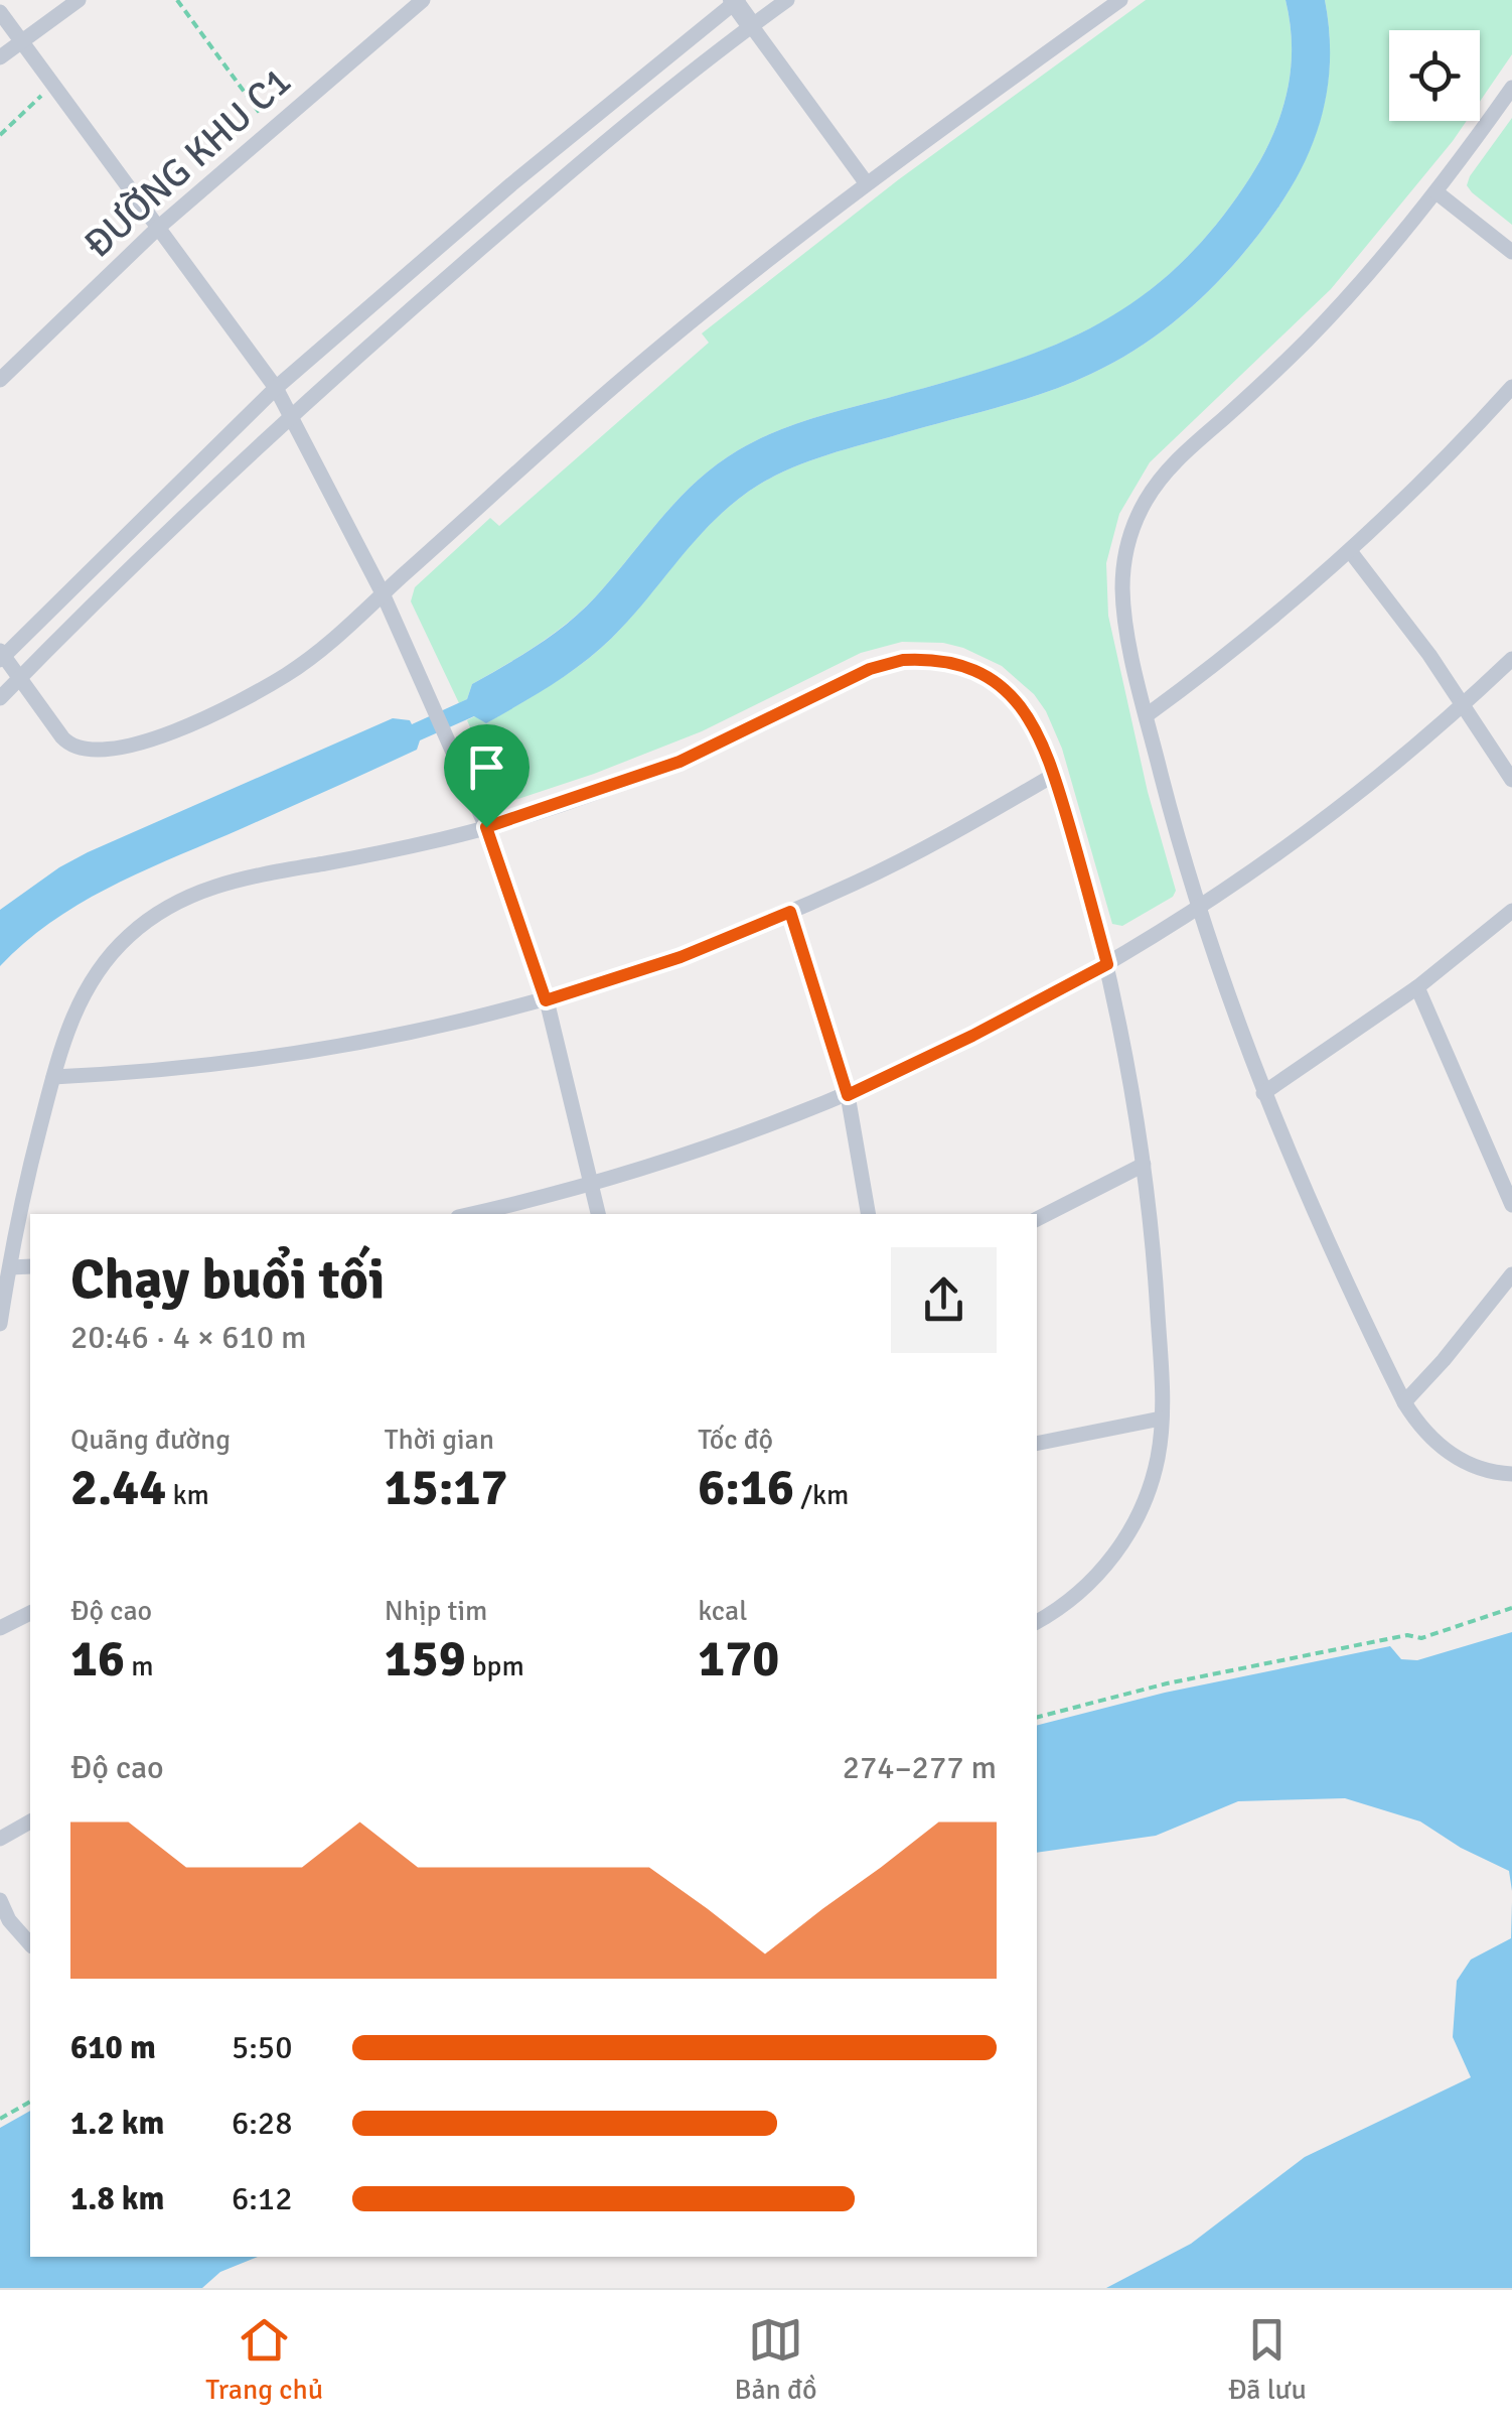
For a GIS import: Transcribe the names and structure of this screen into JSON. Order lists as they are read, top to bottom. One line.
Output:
{"streets":{"street":["ĐƯỜNG KHU C1"]},"page":{"heading":["Chạy buổi tối","20:46 · 4 × 610 m"],"stats":[["Quãng đường","2.44 km"],["Thời gian","15:17"],["Tốc độ","6:16 /km"],["Độ cao","16 m"],["Nhịp tim","159 bpm"],["kcal","170"]],"chart":["Độ cao","274–277 m"],"list":[{"name":"610 m","note":"5:50"},{"name":"1.2 km","note":"6:28"},{"name":"1.8 km","note":"6:12"}],"tabs":["Trang chủ","Bản đồ","Đã lưu"]}}
